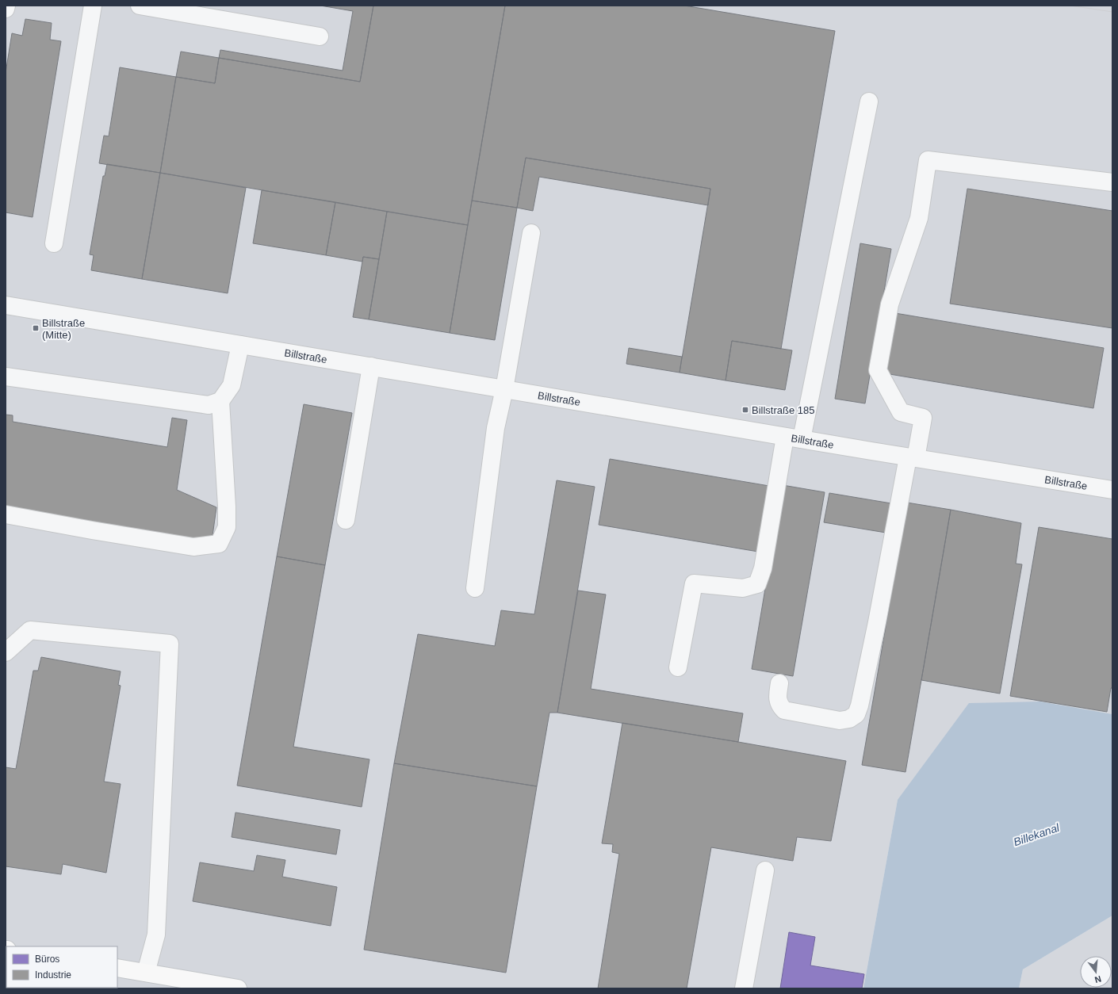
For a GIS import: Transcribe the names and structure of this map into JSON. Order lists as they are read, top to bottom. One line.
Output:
{"streets":{"street":["Billstraße"]},"water":["Billekanal"],"places":{"transit":["Billstraße (Mitte)","Billstraße 185"]},"legend":["Büros","Industrie"],"north":"bottom"}
